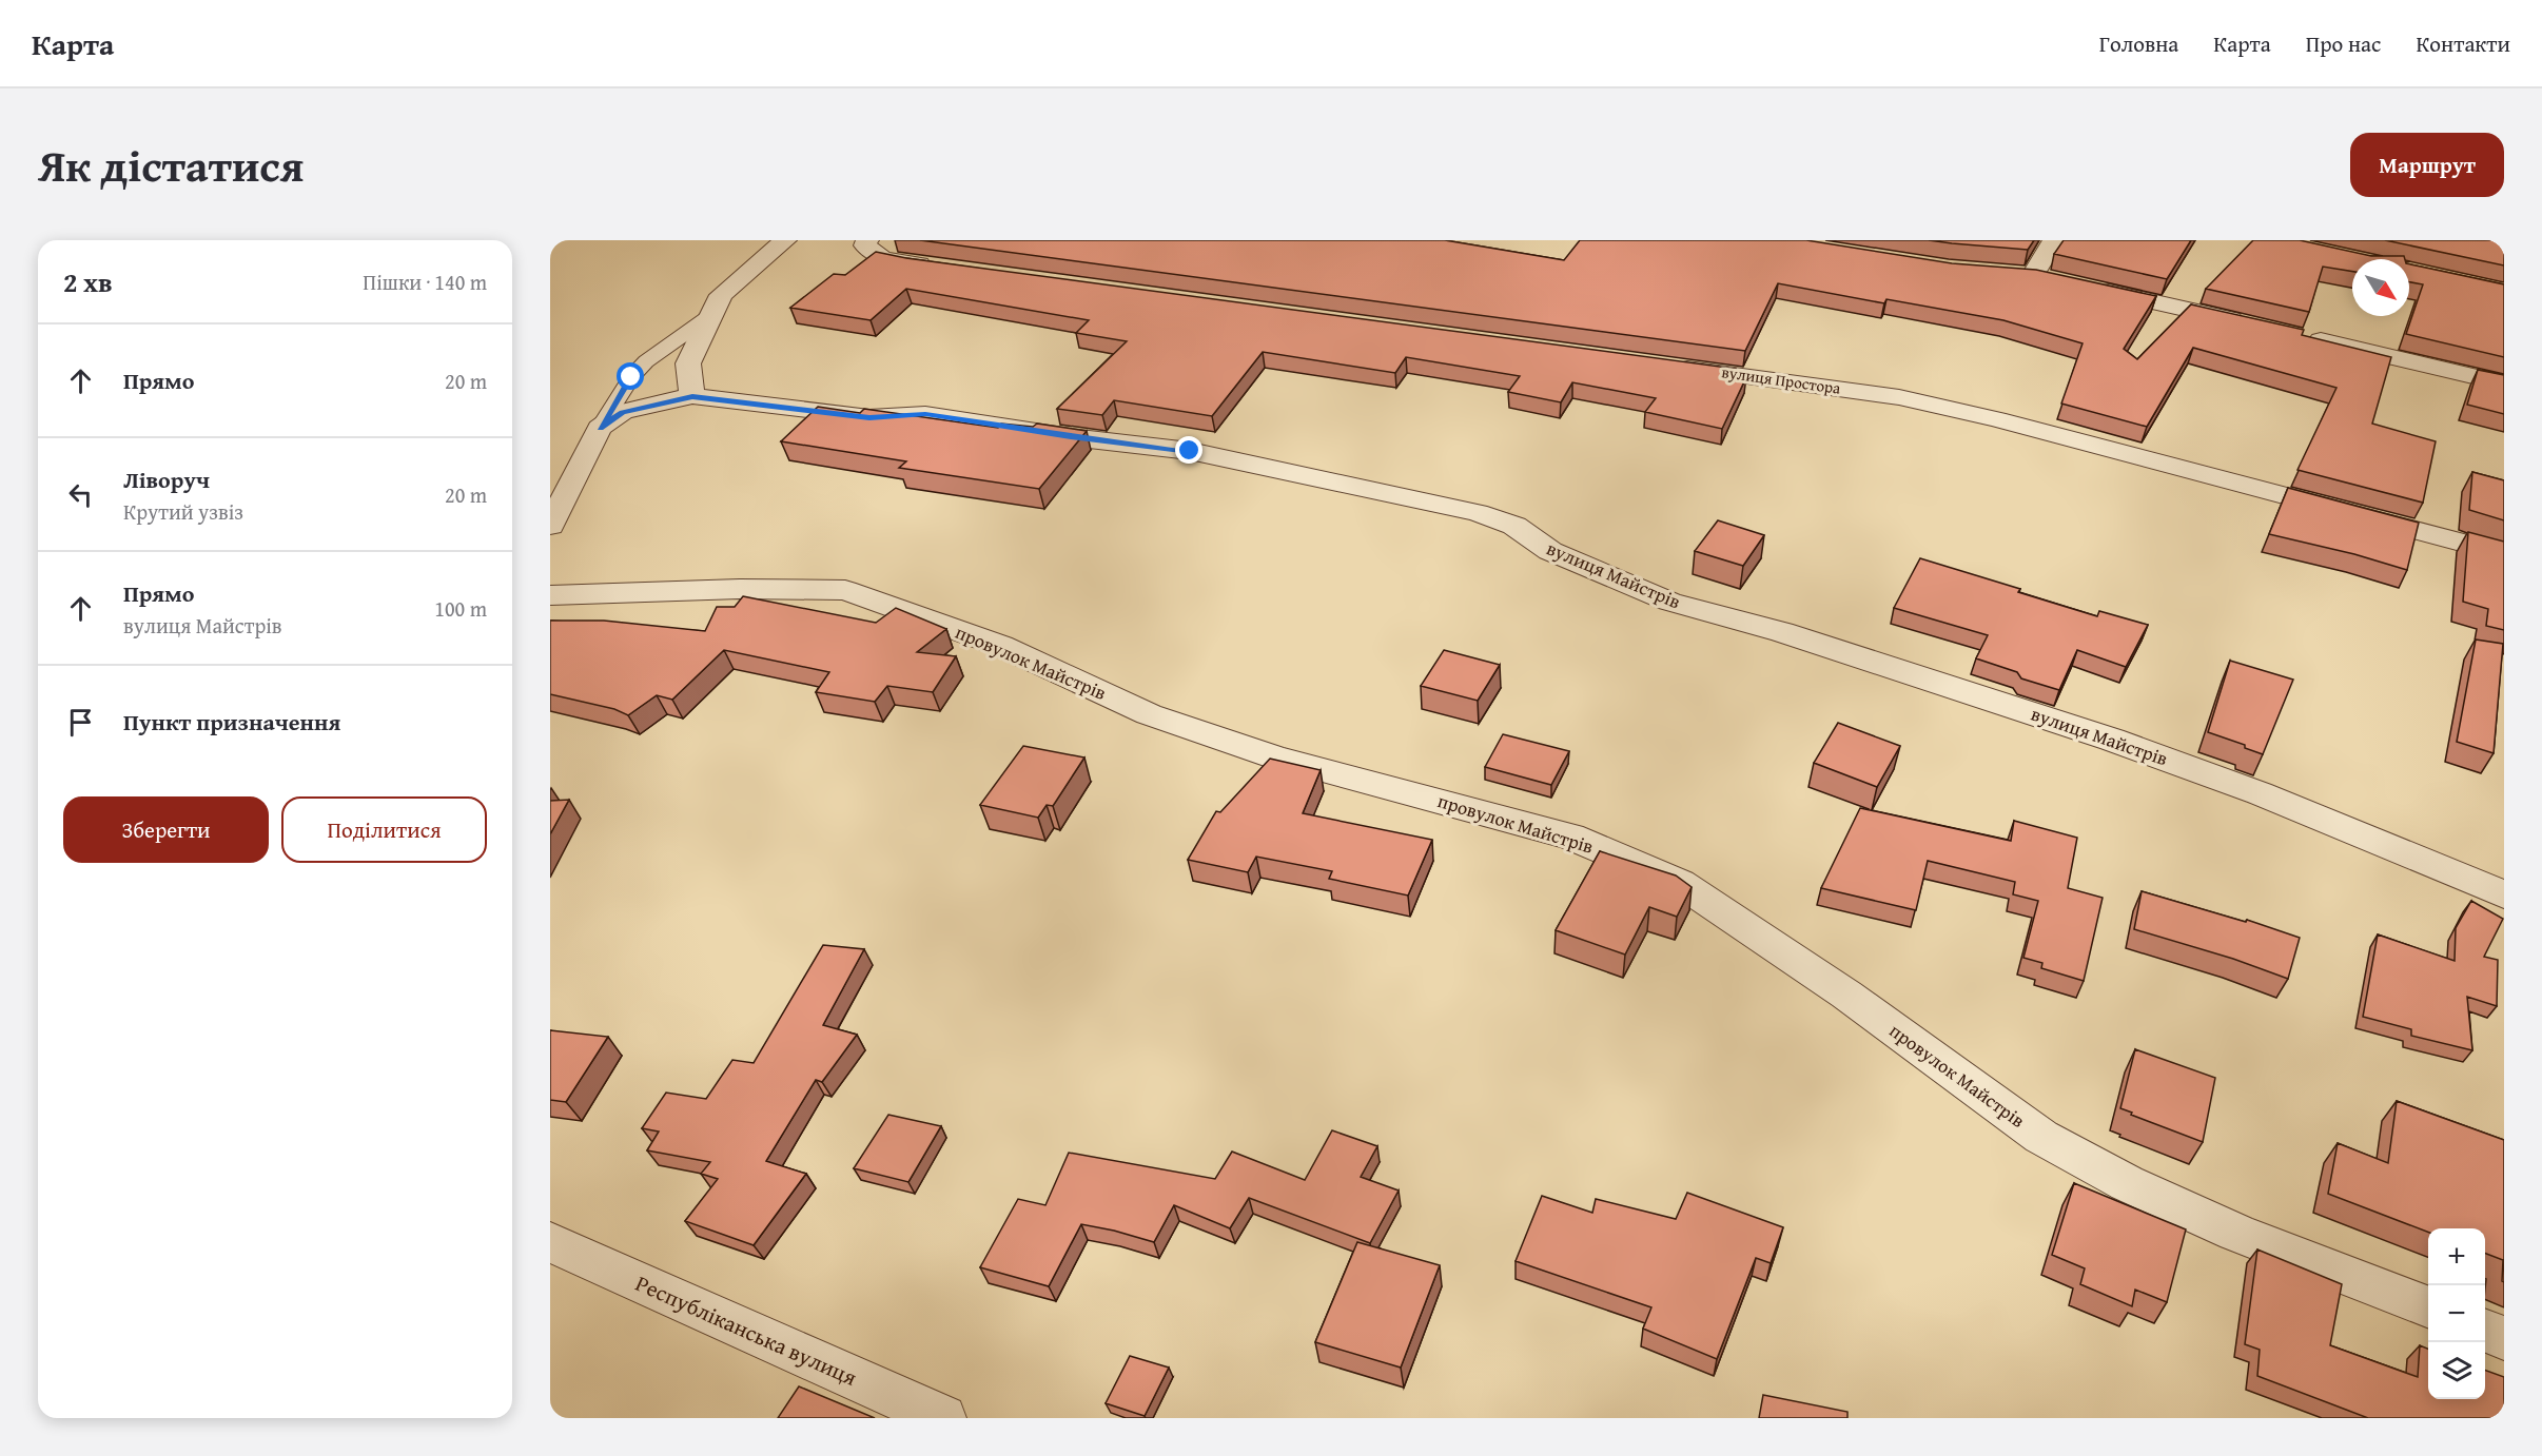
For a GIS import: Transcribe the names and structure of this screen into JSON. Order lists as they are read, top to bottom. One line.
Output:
{"streets":{"street":["вулиця Простора","вулиця Майстрів","провулок Майстрів","Республіканська вулиця"]},"north":"bottom right","page":{"header":"Карта","nav":["Головна","Карта","Про нас","Контакти"],"title":"Як дістатися","buttons":["Маршрут",["Зберегти","Поділитися"]],"heading":["2 хв","Пішки · 140 m"],"list":[["Прямо","20 m"],["Ліворуч","Крутий узвіз","20 m"],["Прямо","вулиця Майстрів","100 m"],"Пункт призначення"],"map_buttons":["+","−"]}}
